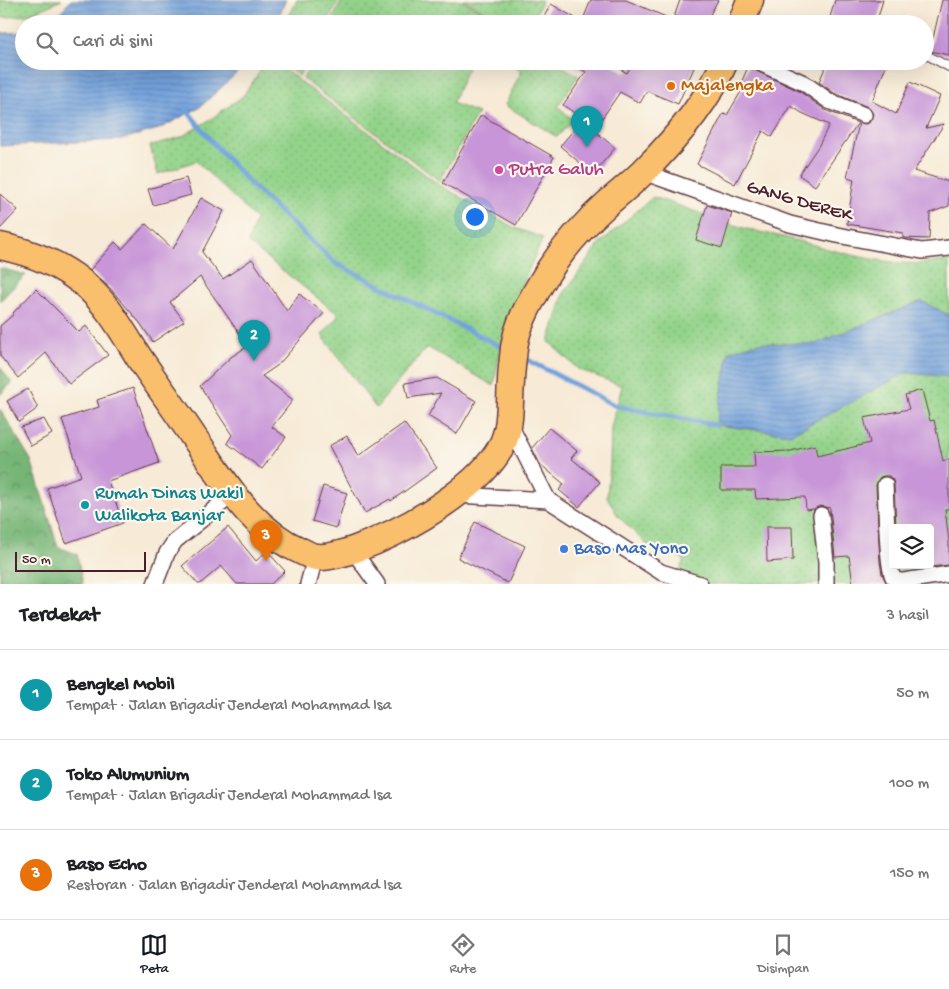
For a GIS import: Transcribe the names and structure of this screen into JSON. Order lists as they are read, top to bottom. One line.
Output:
{"streets":{"street":["GANG DEREK"]},"places":["Majalengka","Putra Galuh","Rumah Dinas Wakil Walikota Banjar","Baso Mas Yono"],"scale_bar":"50 m","page":{"search":"Cari di sini","pins":["1","2","3"],"scale":"50 m","heading":["Terdekat","3 hasil"],"list":[{"mark":"1","name":"Bengkel Mobil","note":"Tempat · Jalan Brigadir Jenderal Mohammad Isa","value":"50 m"},{"mark":"2","name":"Toko Alumunium","note":"Tempat · Jalan Brigadir Jenderal Mohammad Isa","value":"100 m"},{"mark":"3","name":"Baso Echo","note":"Restoran · Jalan Brigadir Jenderal Mohammad Isa","value":"150 m"}],"nav":["Peta","Rute","Disimpan"]}}
